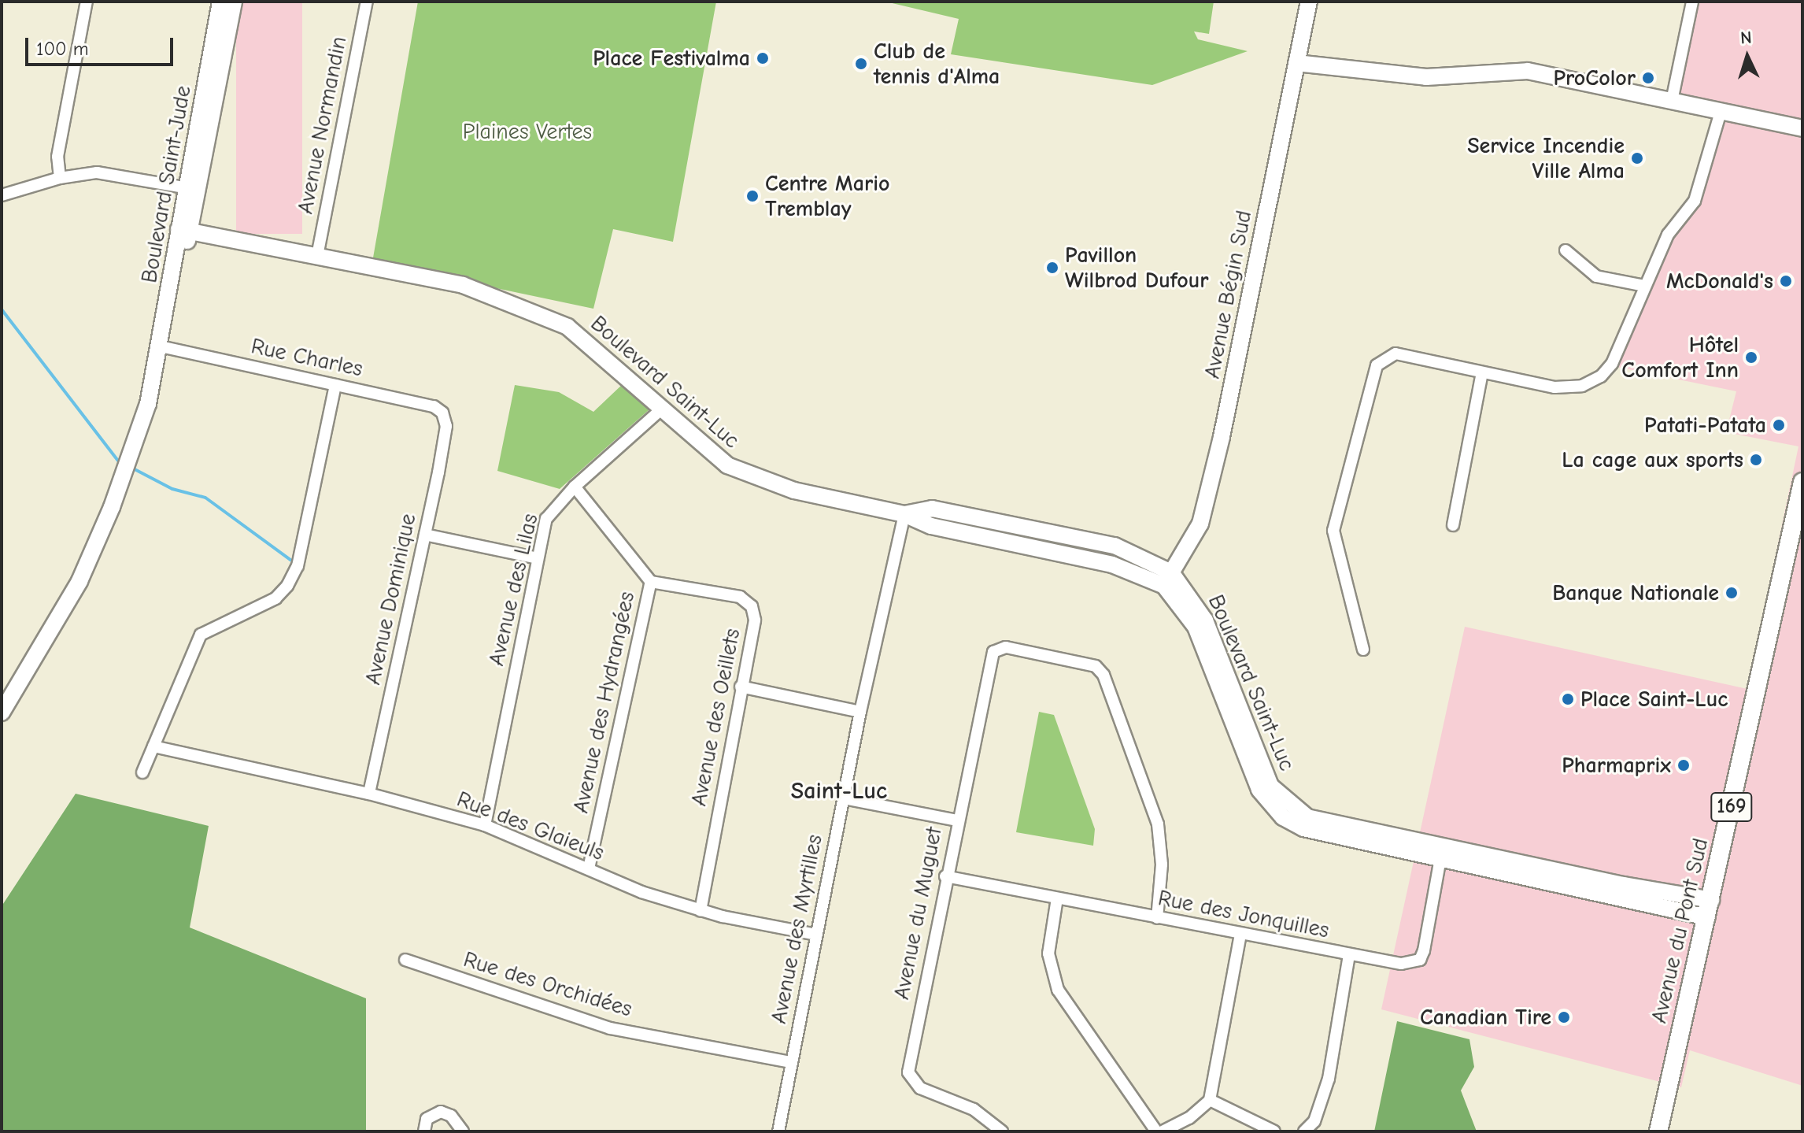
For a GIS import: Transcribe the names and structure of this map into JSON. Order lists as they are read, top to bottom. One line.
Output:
{"streets":{"main road":["169","Avenue du Pont Sud"],"street":["Avenue Normandin","Boulevard Saint-Jude","Avenue Bégin Sud","Rue Charles","Boulevard Saint-Luc","Avenue des Lilas","Avenue Dominique","Avenue des Hydrangées","Avenue des Oeillets","Rue des Glaieuls","Avenue du Muguet","Rue des Jonquilles","Avenue des Myrtilles","Rue des Orchidées"]},"crossings":[["Avenue Normandin","Boulevard Saint-Luc"],["Boulevard Saint-Jude","Rue Charles"],["Boulevard Saint-Jude","Boulevard Saint-Luc"],["Avenue Bégin Sud","Boulevard Saint-Luc"],["Rue Charles","Avenue Dominique"],["Boulevard Saint-Luc","Avenue des Lilas"],["Boulevard Saint-Luc","Rue des Jonquilles"],["Boulevard Saint-Luc","Avenue des Myrtilles"],["Boulevard Saint-Luc","Avenue du Pont Sud"],["Avenue des Lilas","Rue des Glaieuls"],["Avenue Dominique","Rue des Glaieuls"],["Avenue des Hydrangées","Avenue des Oeillets"],["Avenue des Hydrangées","Rue des Glaieuls"],["Avenue des Oeillets","Rue des Glaieuls"],["Rue des Glaieuls","Avenue des Myrtilles"],["Avenue du Muguet","Rue des Jonquilles"],["Avenue des Myrtilles","Rue des Orchidées"]],"districts":["Saint-Luc"],"parks":["Plaines Vertes"],"places":["Place Festivalma","Club de tennis d'Alma","ProColor","Service Incendie Ville Alma","Centre Mario Tremblay","Pavillon Wilbrod Dufour","McDonald's","Hôtel Comfort Inn","Patati-Patata","La cage aux sports","Banque Nationale","Place Saint-Luc","Pharmaprix","Canadian Tire"],"scale_bar":"100 m","north":"top"}
